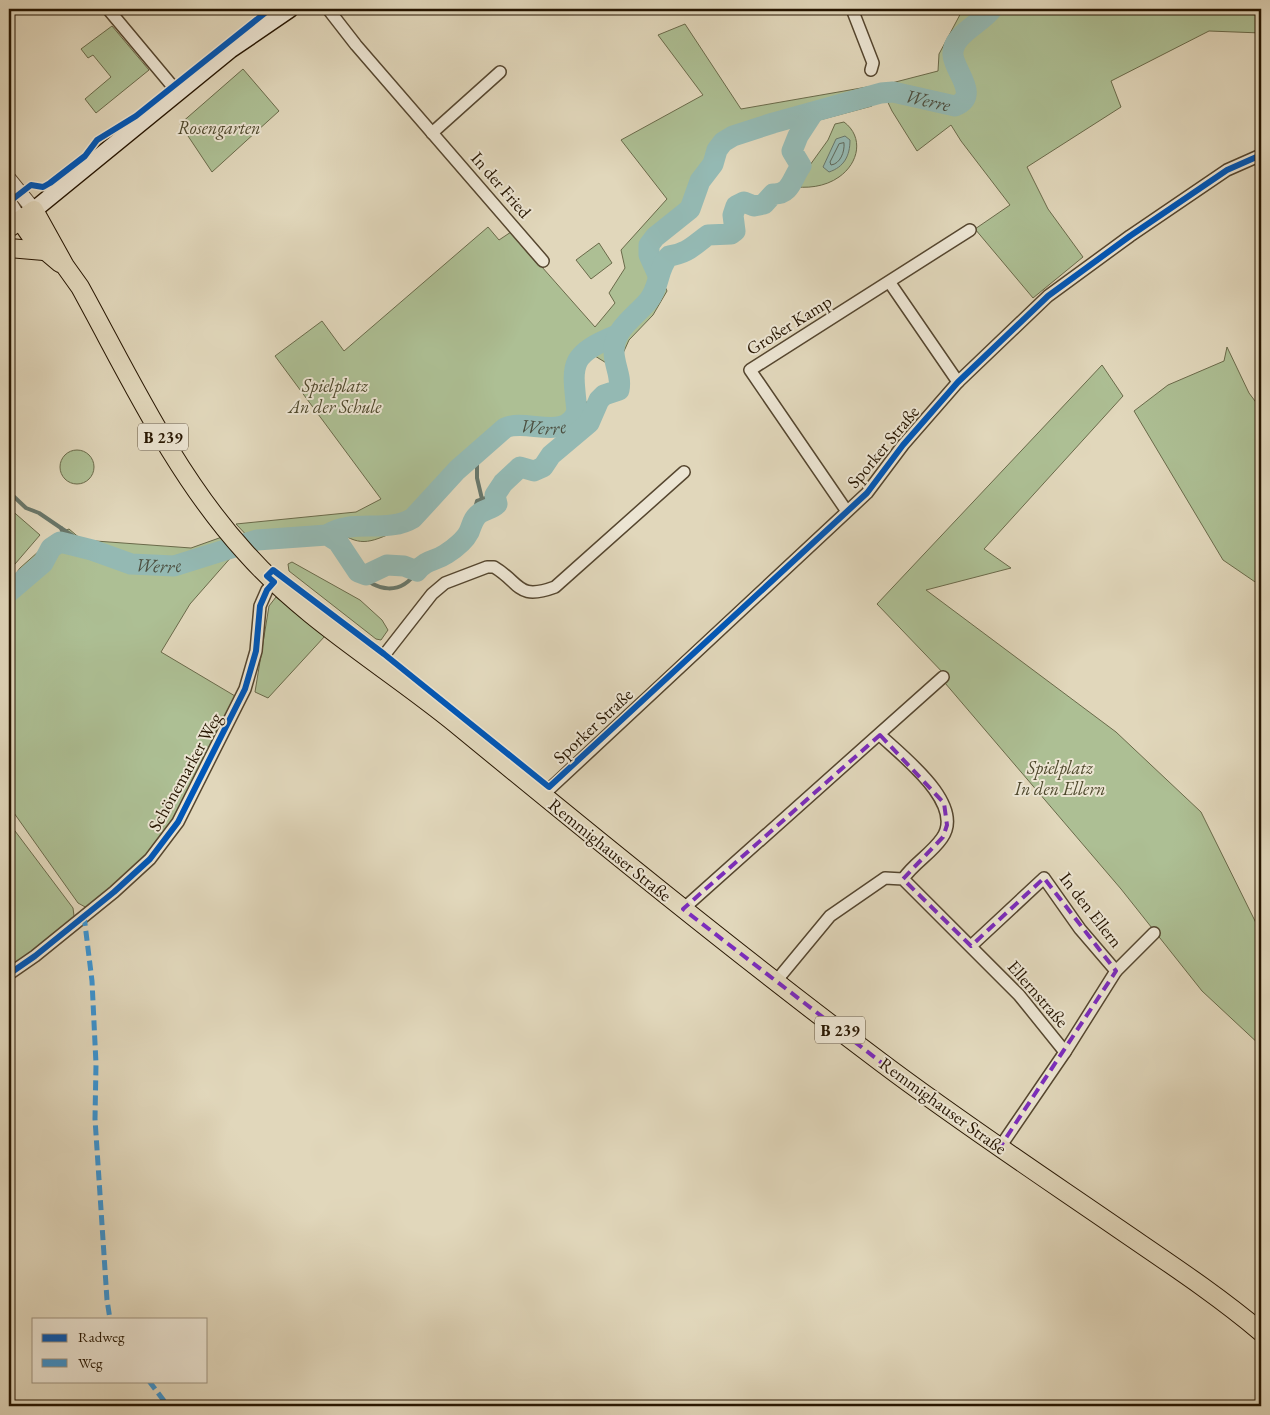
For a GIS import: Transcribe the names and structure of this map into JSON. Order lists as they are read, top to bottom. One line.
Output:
{"streets":{"main road":["B 239","Remmighauser Straße"],"street":["In der Fried","Großer Kamp","Sporker Straße","Schönemarker Weg","In den Ellern","Ellernstraße"]},"crossings":[["Großer Kamp","Sporker Straße"],["Sporker Straße","Remmighauser Straße"],["Schönemarker Weg","Remmighauser Straße"],["Remmighauser Straße","Ellernstraße"],["In den Ellern","Ellernstraße"]],"water":["Werre"],"parks":["Rosengarten","Spielplatz An der Schule","Spielplatz In den Ellern"],"legend":["Radweg","Weg"]}
